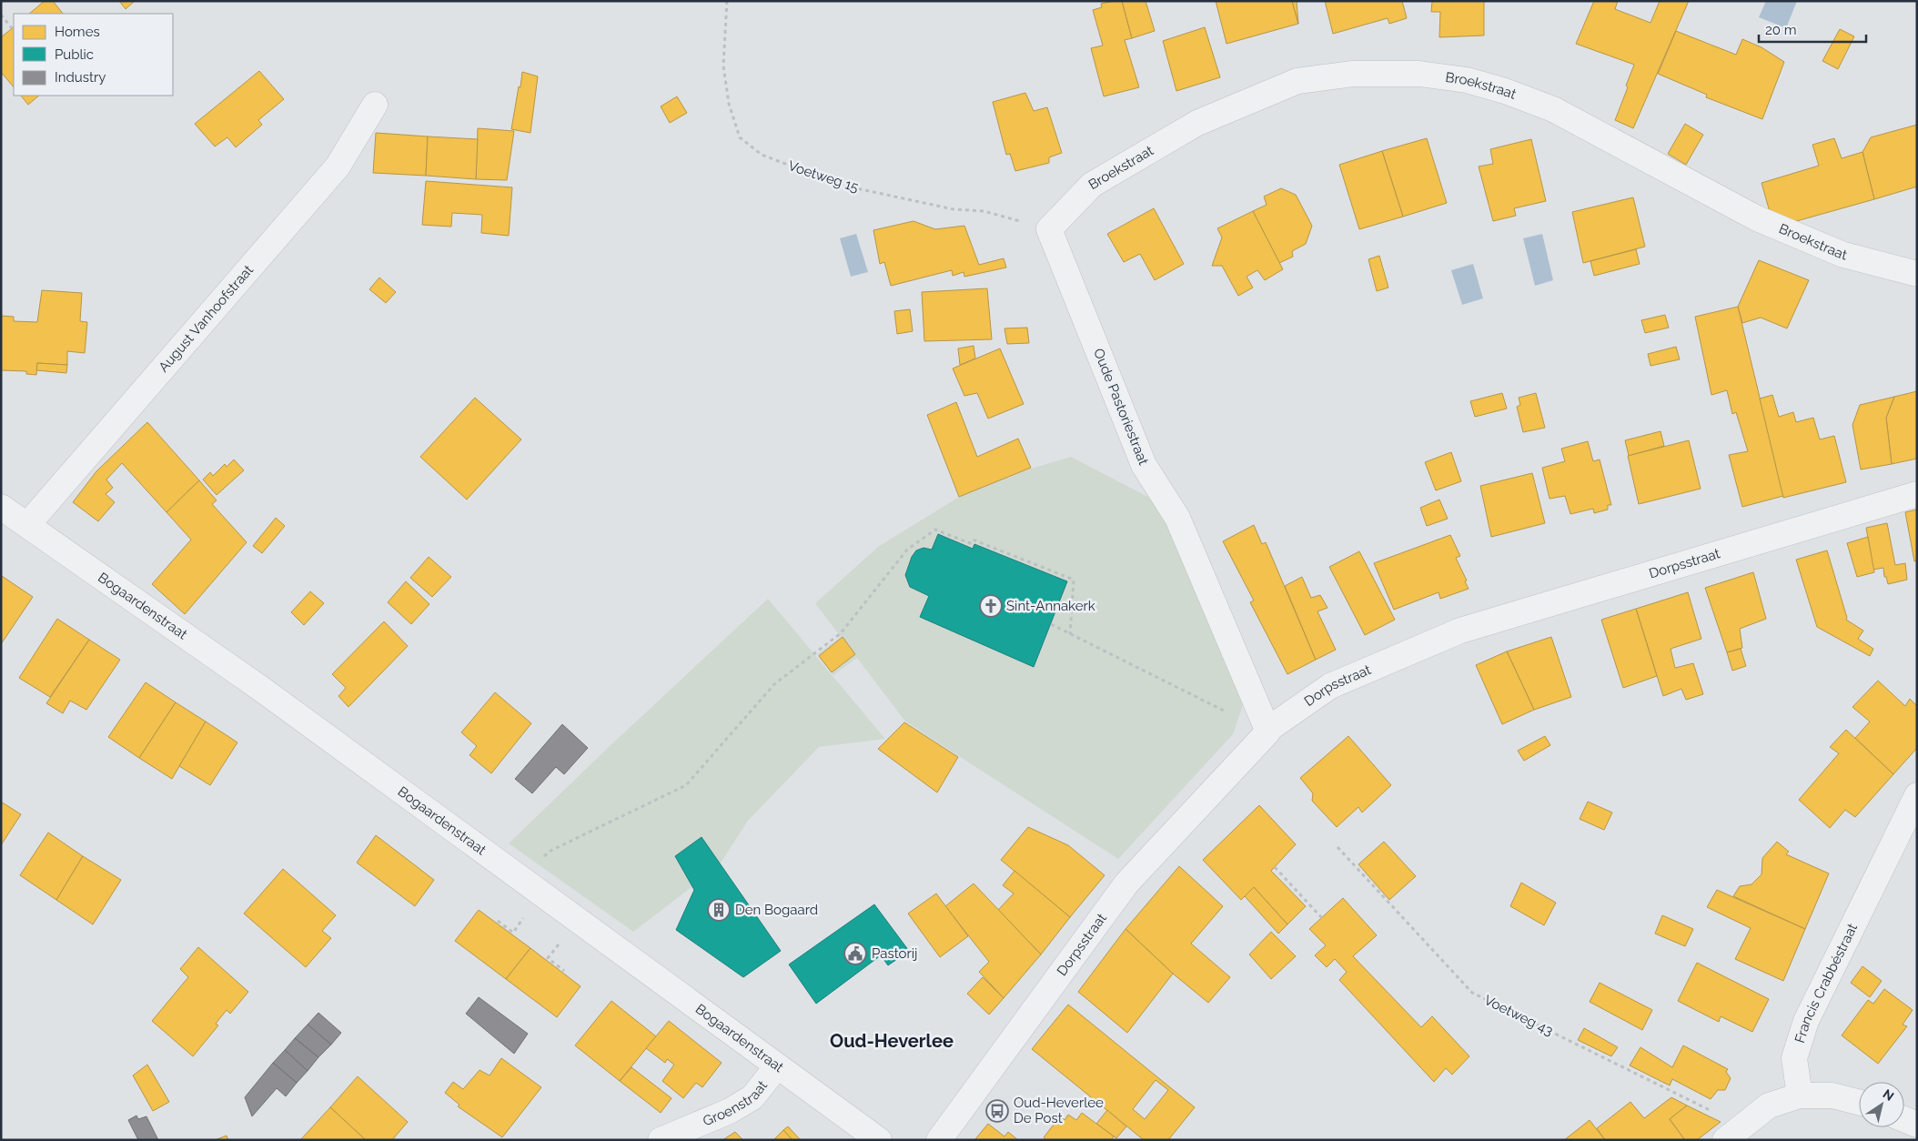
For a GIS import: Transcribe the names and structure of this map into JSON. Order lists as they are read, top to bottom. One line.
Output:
{"streets":{"street":["Broekstraat","August Vanhoofstraat","Oude Pastoriestraat","Dorpsstraat","Bogaardenstraat","Francis Crabbéstraat","Groenstraat"],"path":["Voetweg 15","Voetweg 43"]},"crossings":[["Broekstraat","Voetweg 15"],["Broekstraat","Oude Pastoriestraat"],["Voetweg 15","Oude Pastoriestraat"],["August Vanhoofstraat","Bogaardenstraat"],["Oude Pastoriestraat","Dorpsstraat"],["Bogaardenstraat","Groenstraat"]],"districts":["Oud-Heverlee"],"places":{"church":["Sint-Annakerk"],"building":["Den Bogaard"],"public building":["Pastorij"],"bus stop":["Oud-Heverlee De Post"]},"legend":["Homes","Public","Industry"],"scale_bar":"20 m","north":"top right"}
